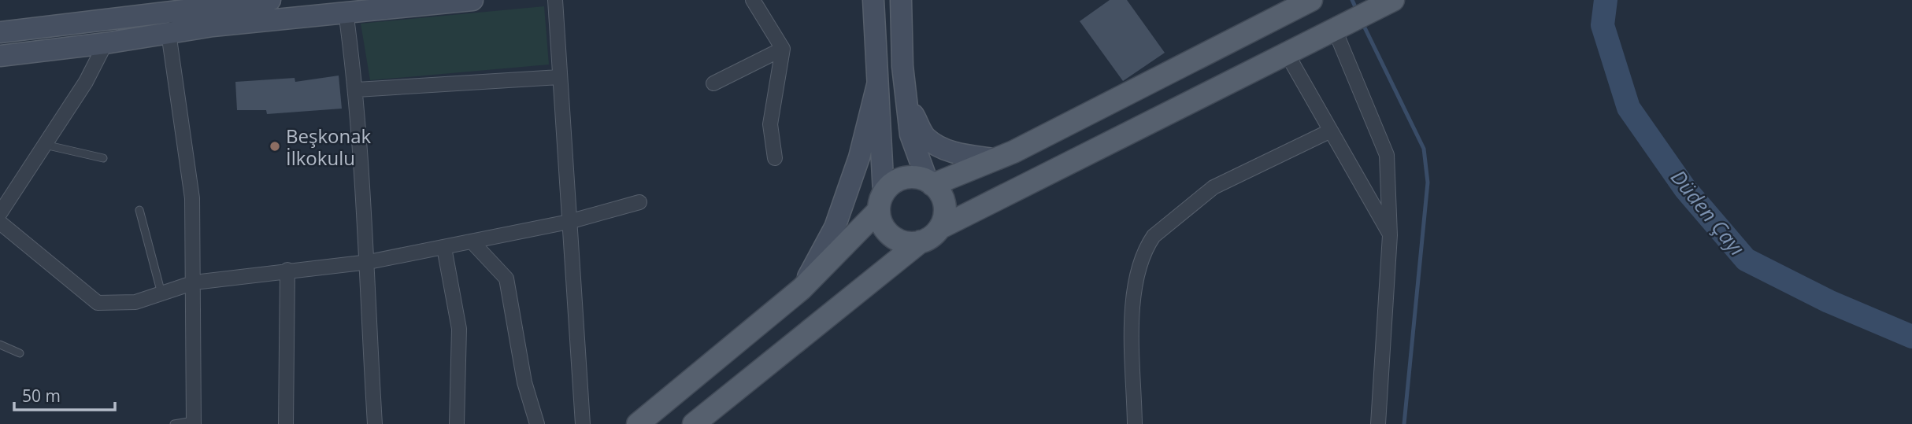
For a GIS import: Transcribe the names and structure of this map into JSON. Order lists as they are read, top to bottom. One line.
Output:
{"water":["Düden Çayı"],"places":["Beşkonak İlkokulu"],"scale_bar":"50 m"}
